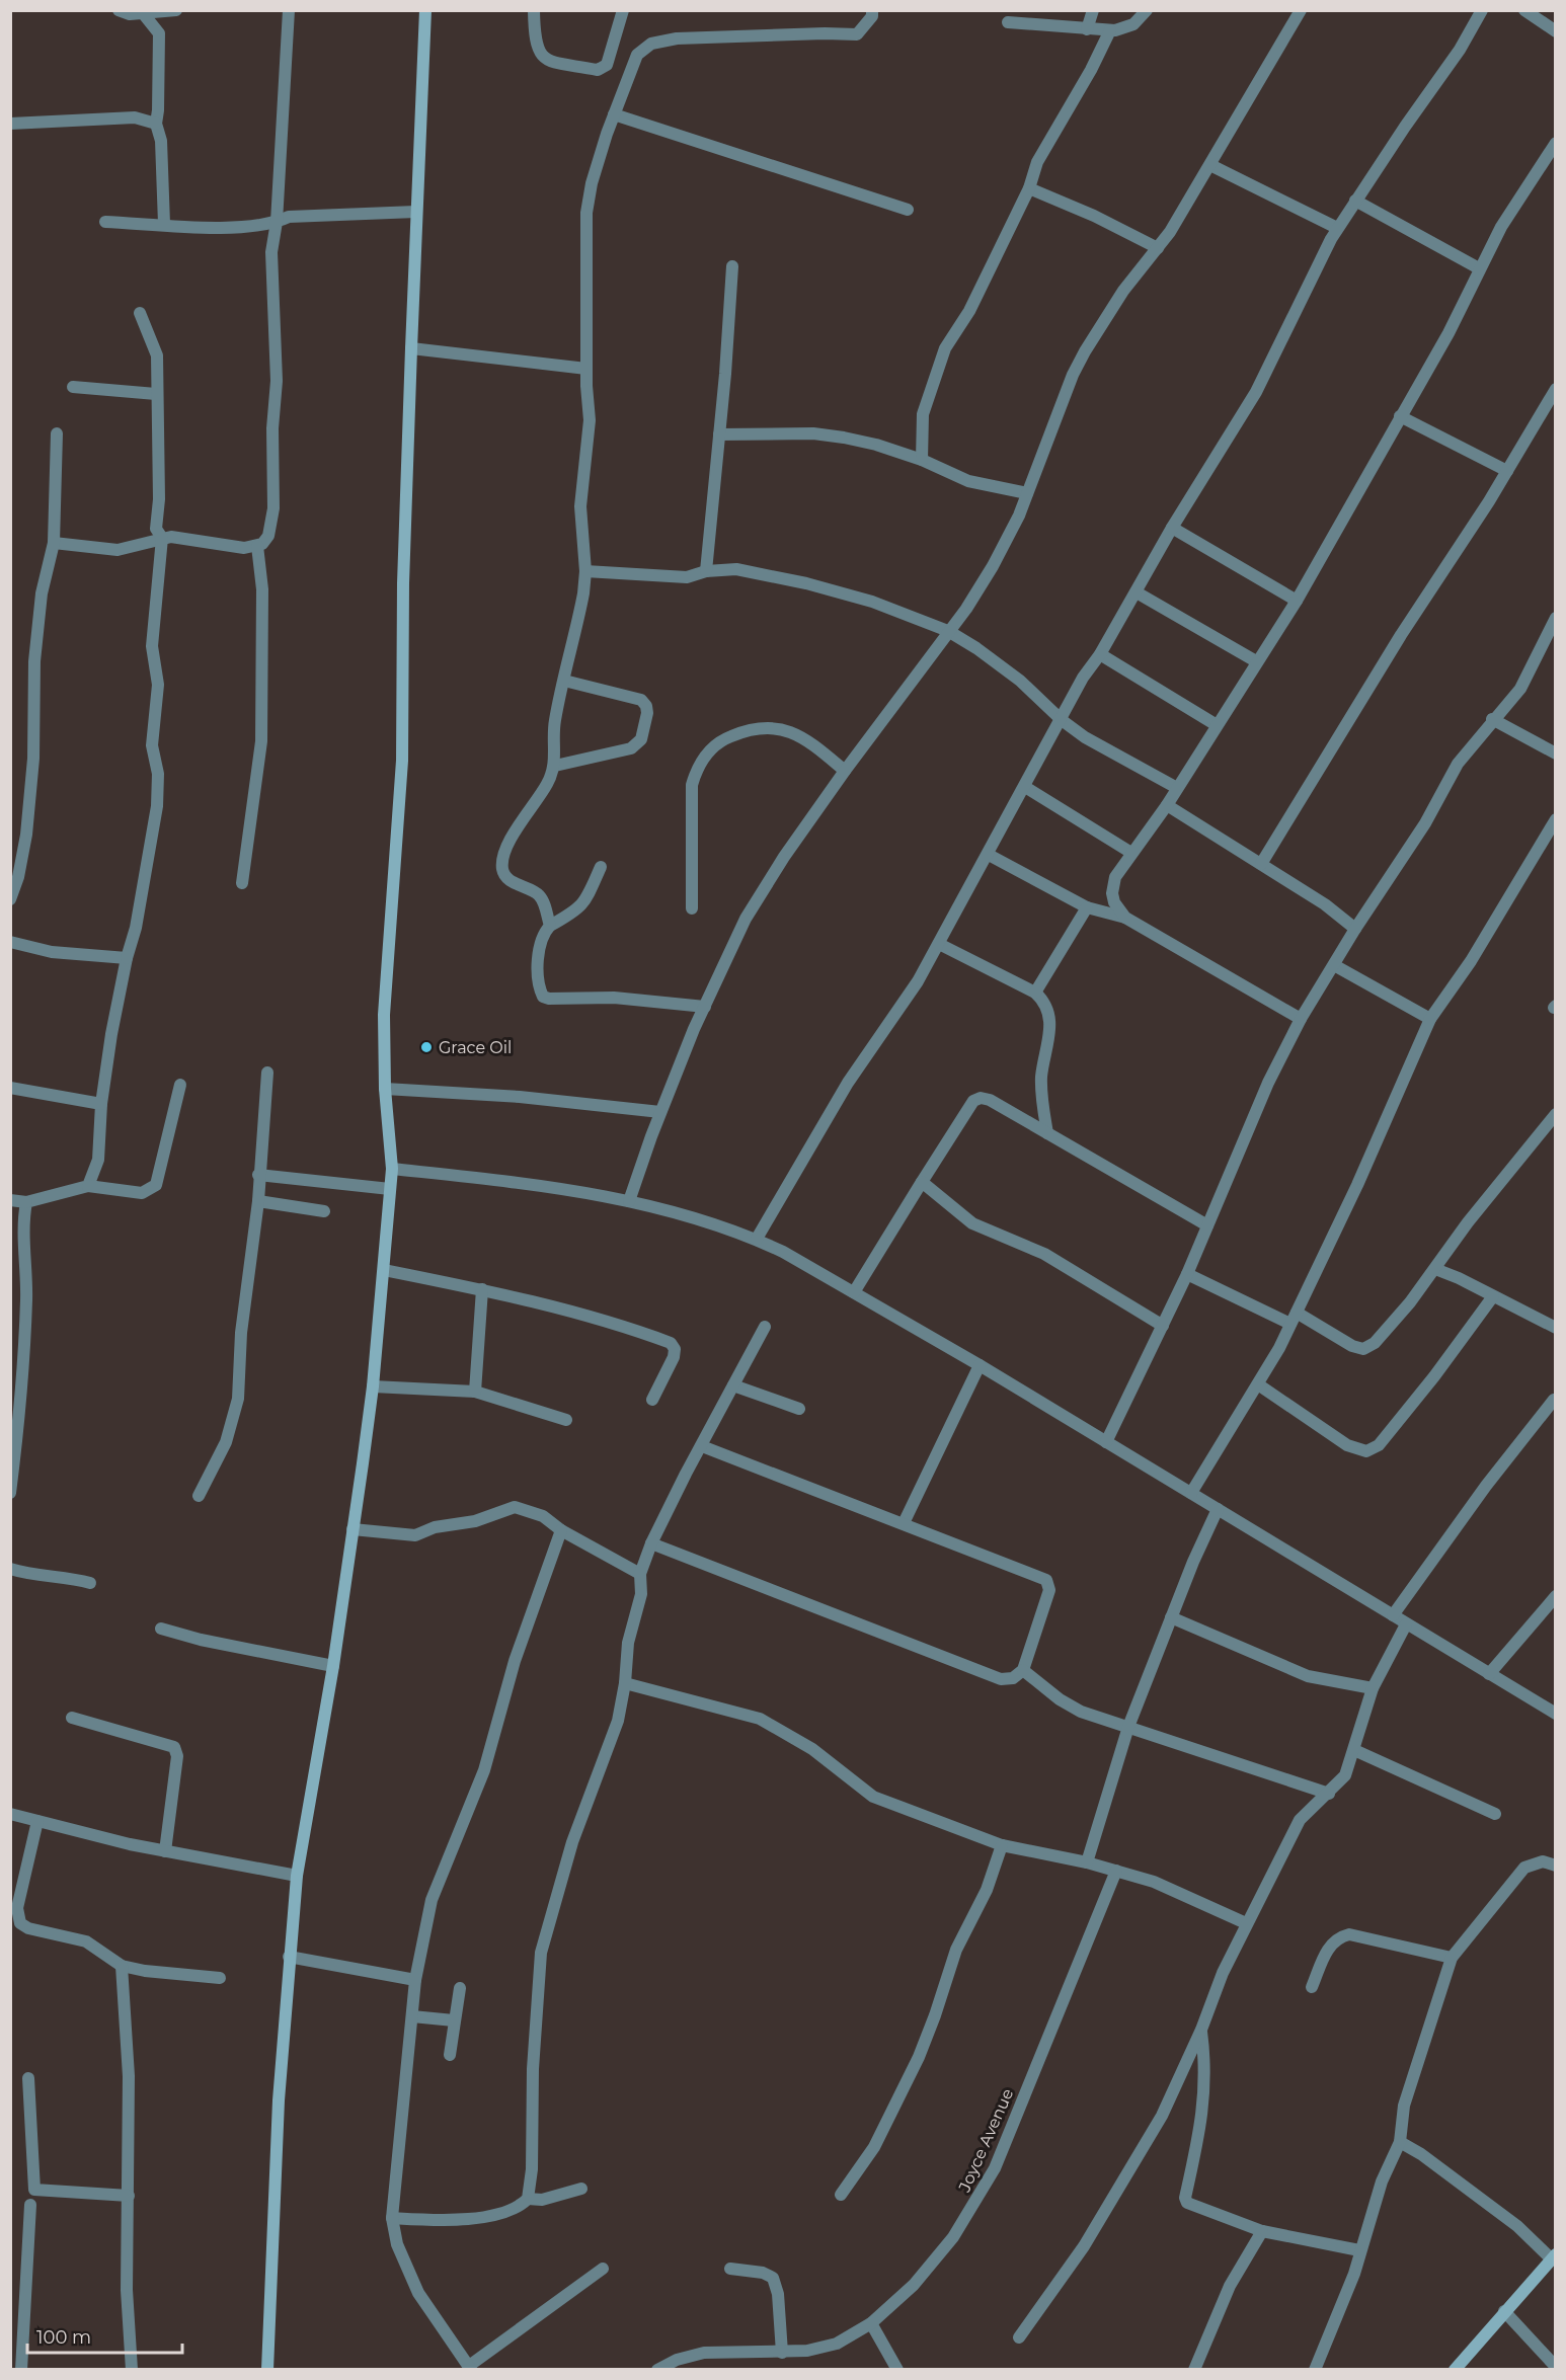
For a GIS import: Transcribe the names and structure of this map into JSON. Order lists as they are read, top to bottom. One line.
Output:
{"streets":{"street":["Joyce Avenue"]},"places":["Grace Oil"],"scale_bar":"100 m"}
